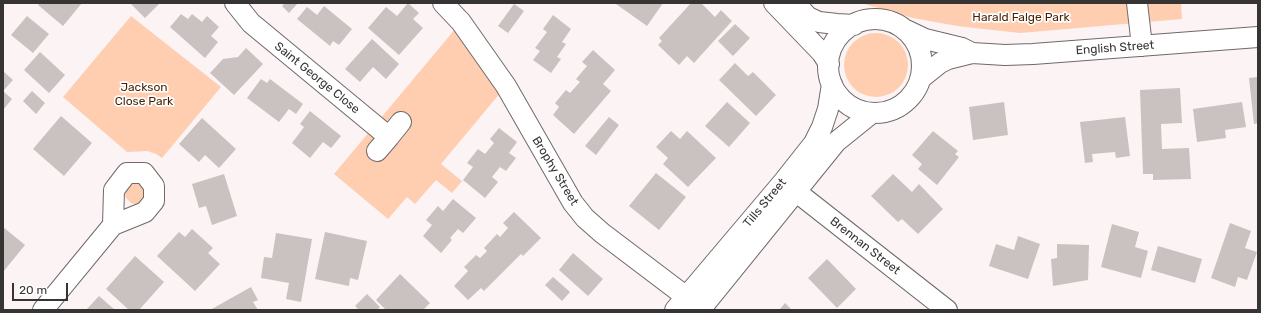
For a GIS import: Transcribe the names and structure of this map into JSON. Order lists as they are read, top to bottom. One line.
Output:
{"streets":{"street":["English Street","Saint George Close","Brophy Street","Tills Street","Brennan Street"]},"crossings":[["English Street","Tills Street"],["Brophy Street","Tills Street"],["Tills Street","Brennan Street"]],"parks":["Harald Falge Park","Jackson Close Park"],"scale_bar":"20 m"}
